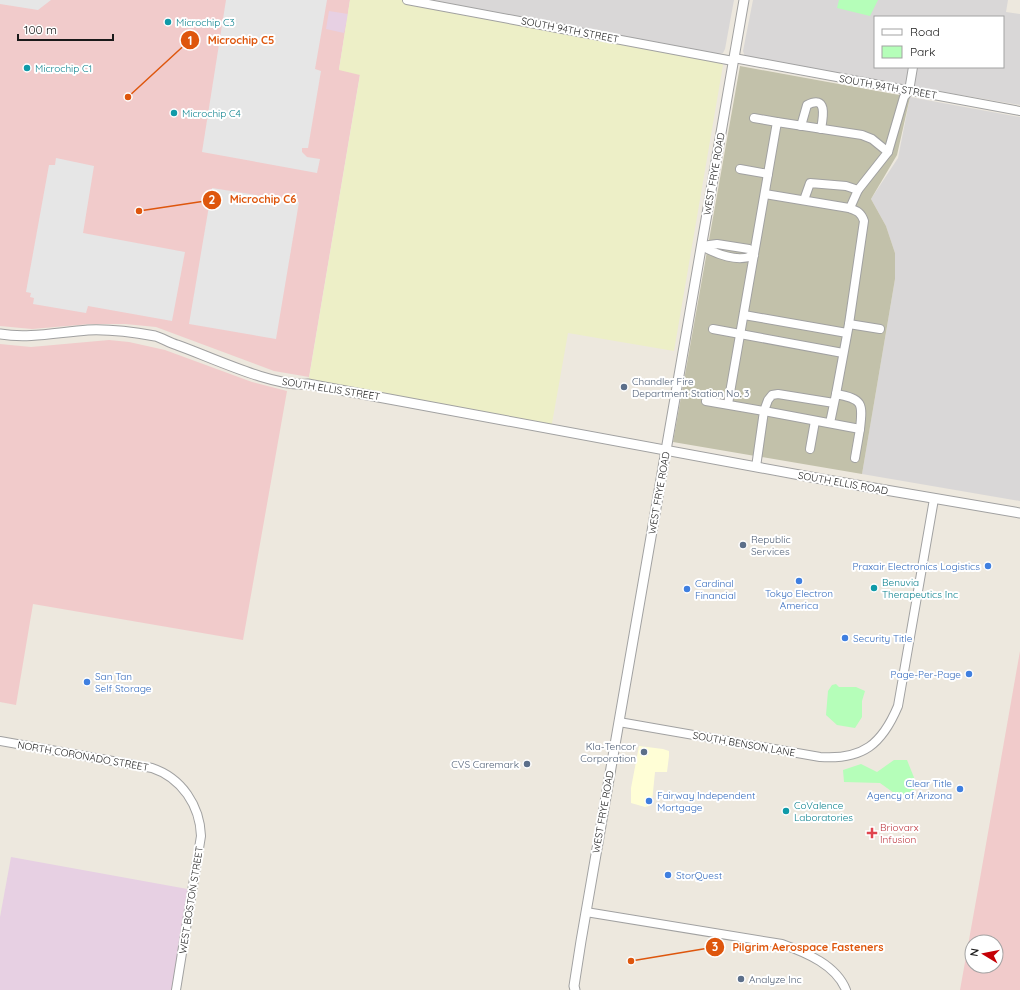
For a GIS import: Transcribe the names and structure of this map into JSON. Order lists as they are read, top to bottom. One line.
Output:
{"streets":{"street":["SOUTH 94TH STREET","WEST FRYE ROAD","SOUTH ELLIS STREET","SOUTH ELLIS ROAD","SOUTH BENSON LANE","NORTH CORONADO STREET","WEST BOSTON STREET"]},"crossings":[["SOUTH 94TH STREET","WEST FRYE ROAD"],["WEST FRYE ROAD","SOUTH ELLIS STREET"],["WEST FRYE ROAD","SOUTH ELLIS ROAD"],["WEST FRYE ROAD","SOUTH BENSON LANE"],["SOUTH ELLIS STREET","SOUTH ELLIS ROAD"],["SOUTH ELLIS ROAD","SOUTH BENSON LANE"],["NORTH CORONADO STREET","WEST BOSTON STREET"]],"places":{"other":["Microchip C3","Microchip C1","Microchip C5","Microchip C4","Microchip C6","Chandler Fire Department Station No. 3","Republic Services","Praxair Electronics Logistics","Tokyo Electron America","Benuvia Therapeutics Inc","Cardinal Financial","Security Title","Page-Per-Page","San Tan Self Storage","Kla-Tencor Corporation","CVS Caremark","Clear Title Agency of Arizona","Fairway Independent Mortgage","CoValence Laboratories","StorQuest","Pilgrim Aerospace Fasteners","Analyze Inc"],"health":["Briovarx Infusion"]},"legend":["Road","Park"],"scale_bar":"100 m","north":"left"}
